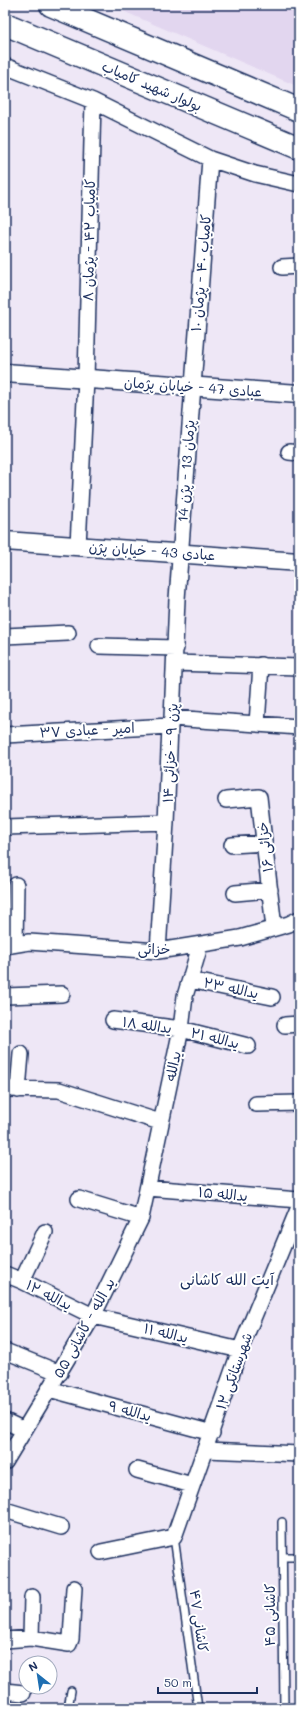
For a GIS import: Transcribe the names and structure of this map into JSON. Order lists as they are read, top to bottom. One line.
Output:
{"streets":{"main road":["بولوار شهید کامیاب"],"street":["کامیاب ۴۲ - پژمان ۸","کامیاب ۴۰ - پژمان ۱۰","عبادی 47 - خیابان پژمان","پژمان 13 - پژن 14","عبادی 43 - خیابان پژن","امیر - عبادی ۳۷","پژن ۹ - خزائی ۱۴","خزائی ۱۶","خزائی","یدالله ۲۳","یدالله ۱۸","یدالله ۲۱","یدالله","یدالله ۱۵","یدالله ۱۲","ید الله - کاشانی ۵۵","یدالله ۱۱","شهرستانکی ۱۲","یدالله ۹"],"lane":["کاشانی ۴۵","کاشانی ۴۷"]},"crossings":[["کامیاب ۴۲ - پژمان ۸","عبادی 47 - خیابان پژمان"],["کامیاب ۴۲ - پژمان ۸","عبادی 43 - خیابان پژن"],["کامیاب ۴۰ - پژمان ۱۰","عبادی 47 - خیابان پژمان"],["کامیاب ۴۰ - پژمان ۱۰","پژمان 13 - پژن 14"],["عبادی 47 - خیابان پژمان","پژمان 13 - پژن 14"],["پژمان 13 - پژن 14","عبادی 43 - خیابان پژن"],["پژمان 13 - پژن 14","پژن ۹ - خزائی ۱۴"],["عبادی 43 - خیابان پژن","پژن ۹ - خزائی ۱۴"],["امیر - عبادی ۳۷","پژن ۹ - خزائی ۱۴"],["پژن ۹ - خزائی ۱۴","خزائی"],["خزائی ۱۶","خزائی"],["خزائی","یدالله"],["یدالله ۲۳","یدالله"],["یدالله ۱۸","یدالله ۲۱"],["یدالله ۱۸","یدالله"],["یدالله ۲۱","یدالله"],["یدالله","یدالله ۱۵"],["یدالله","ید الله - کاشانی ۵۵"],["یدالله ۱۵","ید الله - کاشانی ۵۵"],["یدالله ۱۲","ید الله - کاشانی ۵۵"],["یدالله ۱۲","یدالله ۱۱"],["ید الله - کاشانی ۵۵","یدالله ۱۱"],["ید الله - کاشانی ۵۵","یدالله ۹"],["یدالله ۱۱","شهرستانکی ۱۲"],["شهرستانکی ۱۲","یدالله ۹"],["شهرستانکی ۱۲","کاشانی ۴۷"]],"districts":["آیت الله کاشانی"],"scale_bar":"50 m","north":"top left"}
